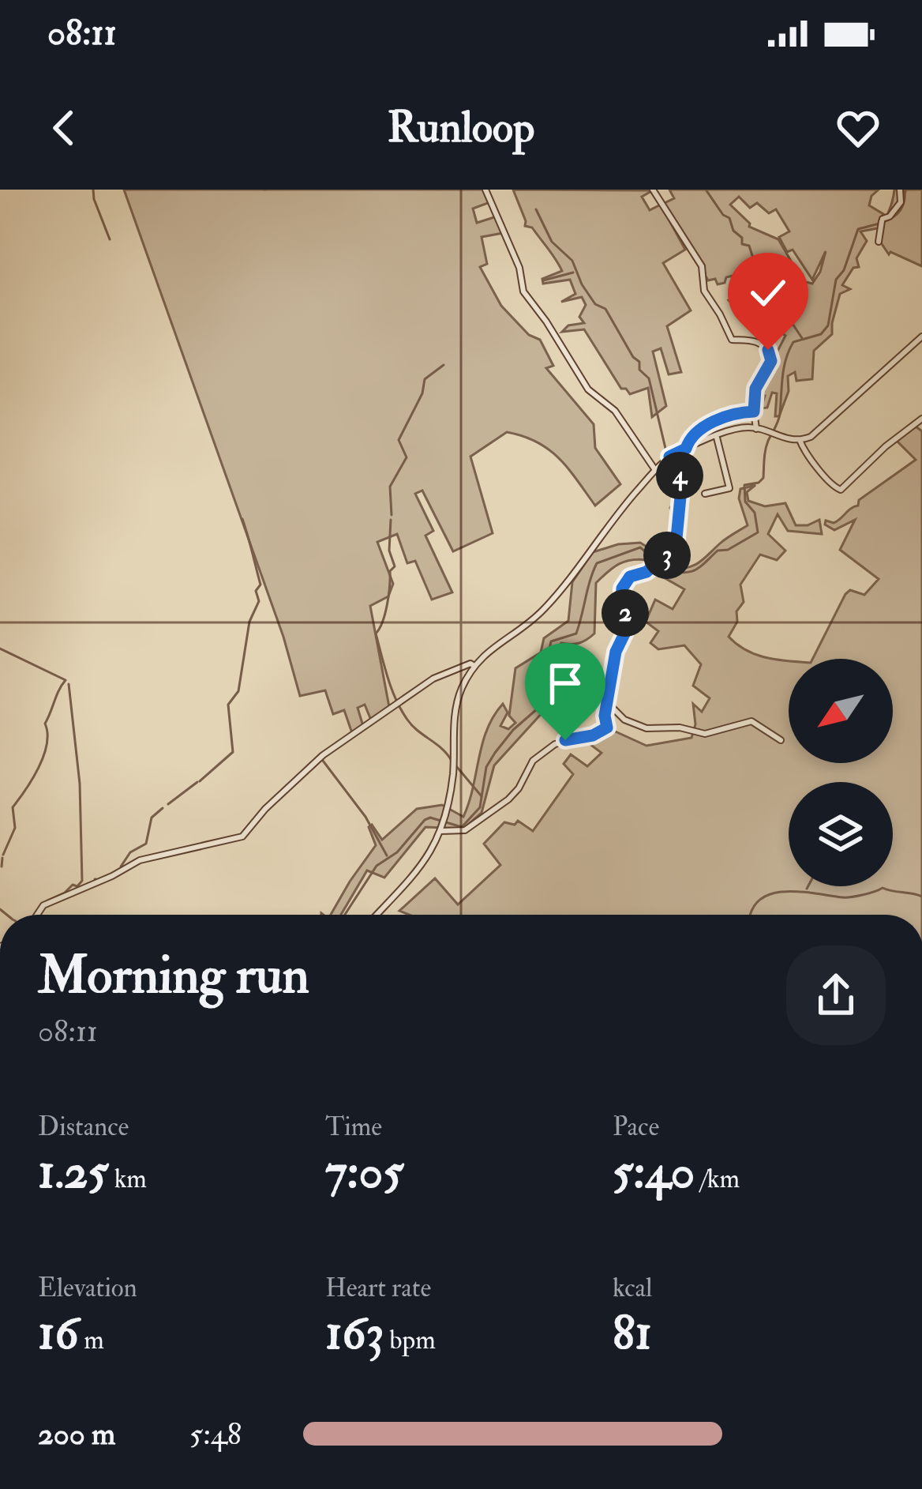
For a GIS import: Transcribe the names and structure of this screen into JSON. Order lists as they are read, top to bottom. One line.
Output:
{"north":"bottom left","page":{"status":"08:11","header":"Runloop","pins":["4","3","2"],"heading":["Morning run","08:11"],"stats":[["Distance","1.25 km"],["Time","7:05"],["Pace","5:40 /km"],["Elevation","16 m"],["Heart rate","163 bpm"],["kcal","81"]],"list":[{"name":"200 m","note":"5:48"}]}}
